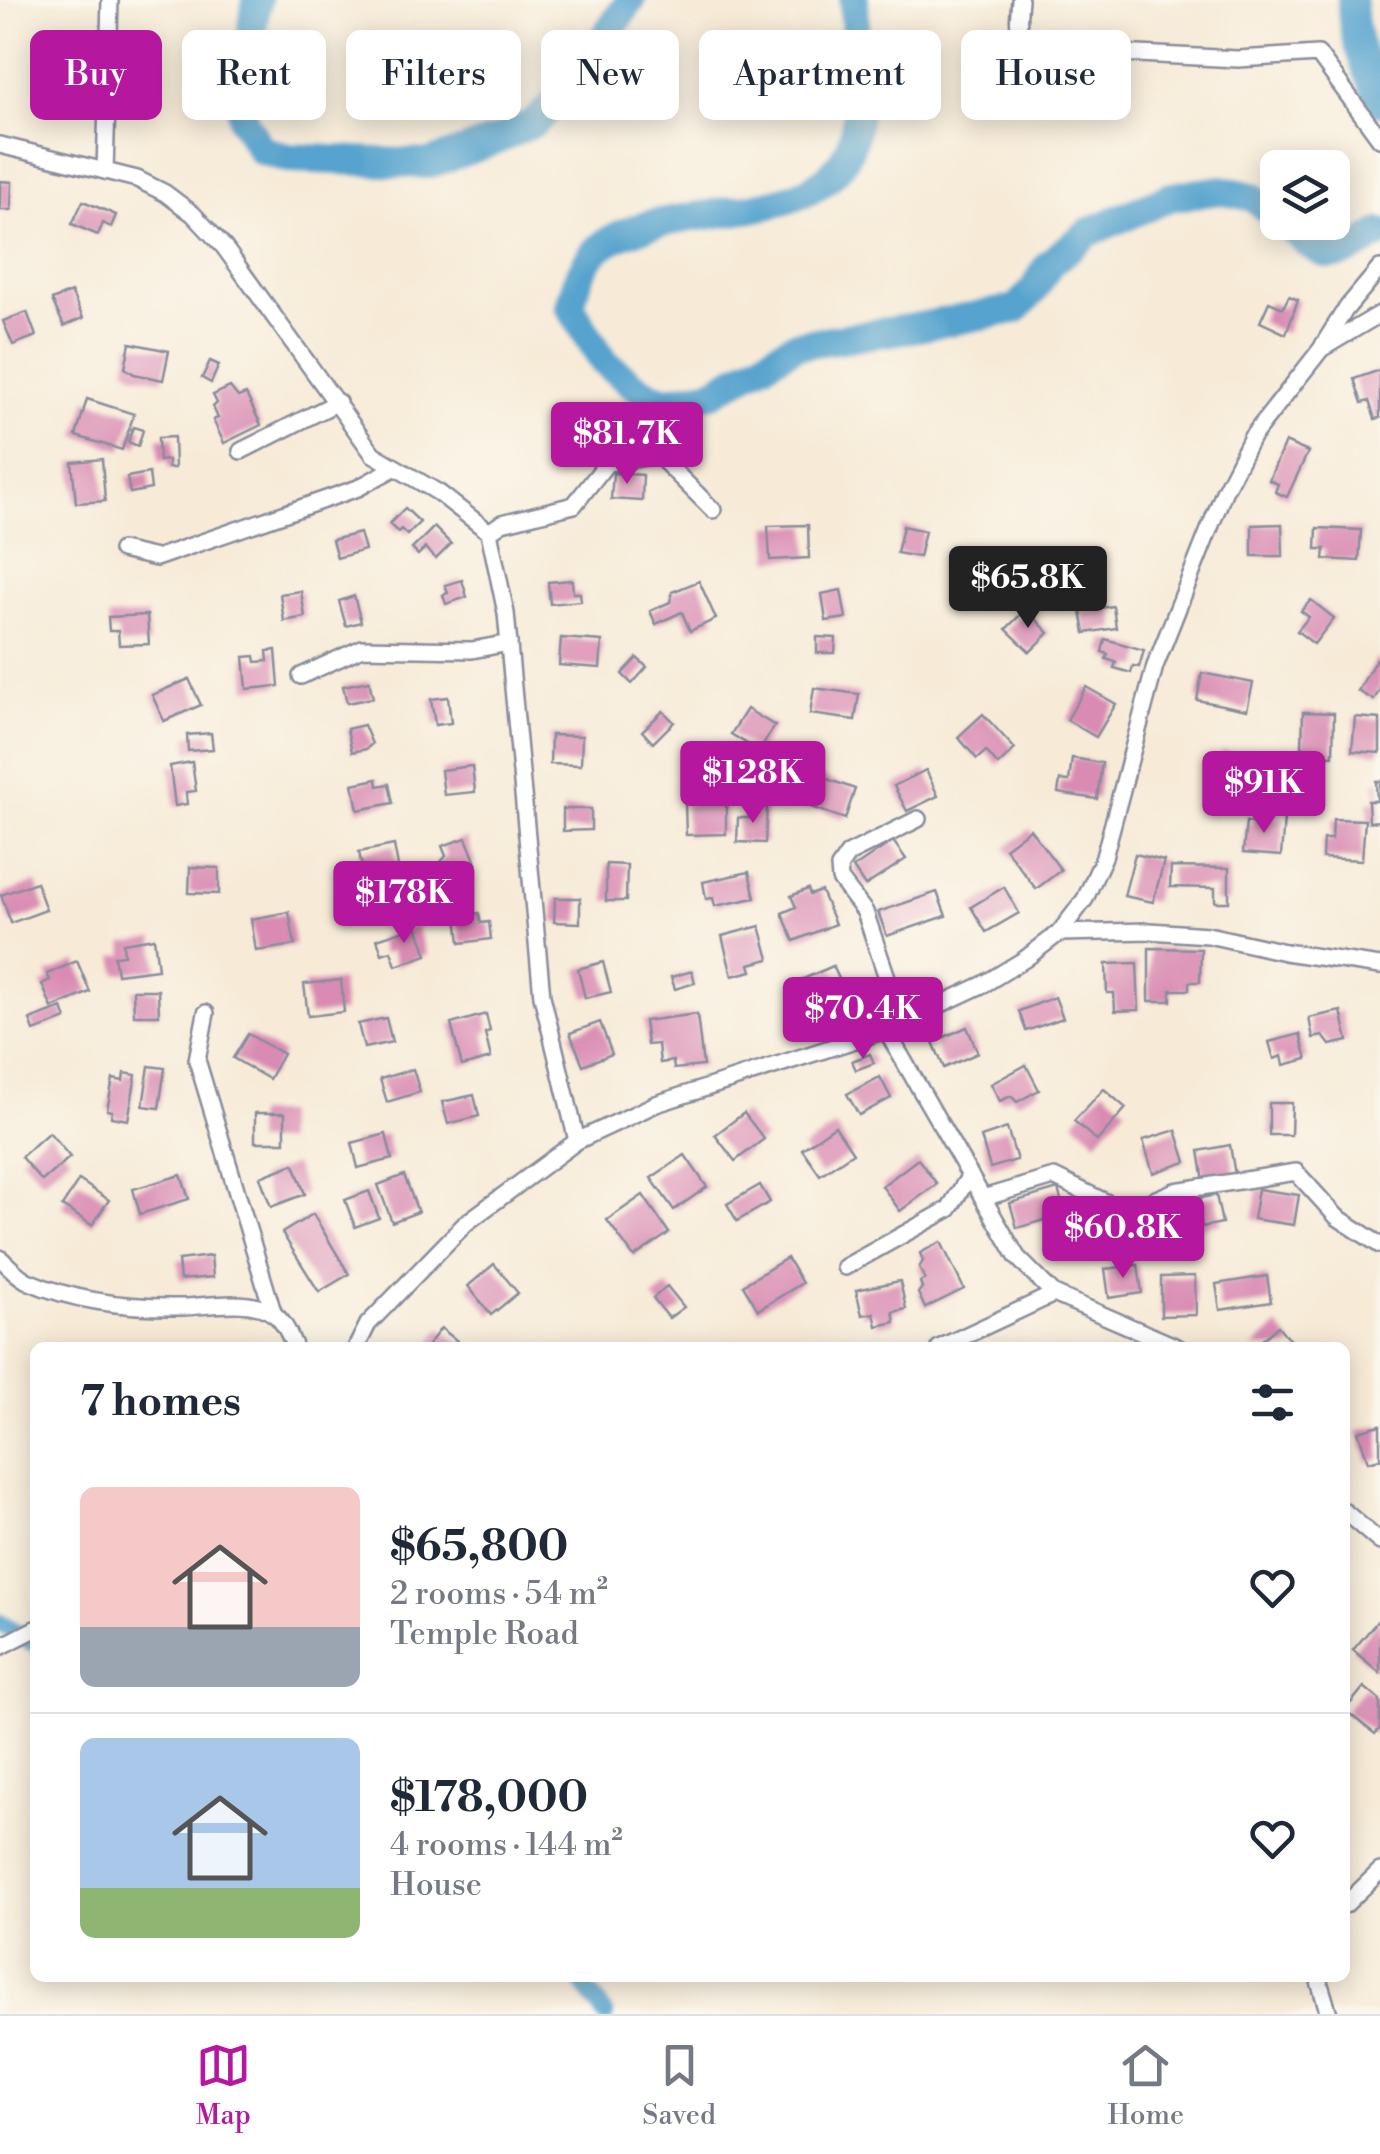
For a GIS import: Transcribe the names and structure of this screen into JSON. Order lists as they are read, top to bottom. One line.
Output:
{"page":{"chip":["Buy","Rent","Filters","New","Apartment","House"],"price":["$81.7K","$65.8K","$128K","$91K","$178K","$70.4K","$60.8K"],"heading":"7 homes","list":[{"name":"$65,800","note":"2 rooms · 54 m² · Temple Road"},{"name":"$178,000","note":"4 rooms · 144 m² · House"}],"tabs":["Map","Saved","Home"]}}
